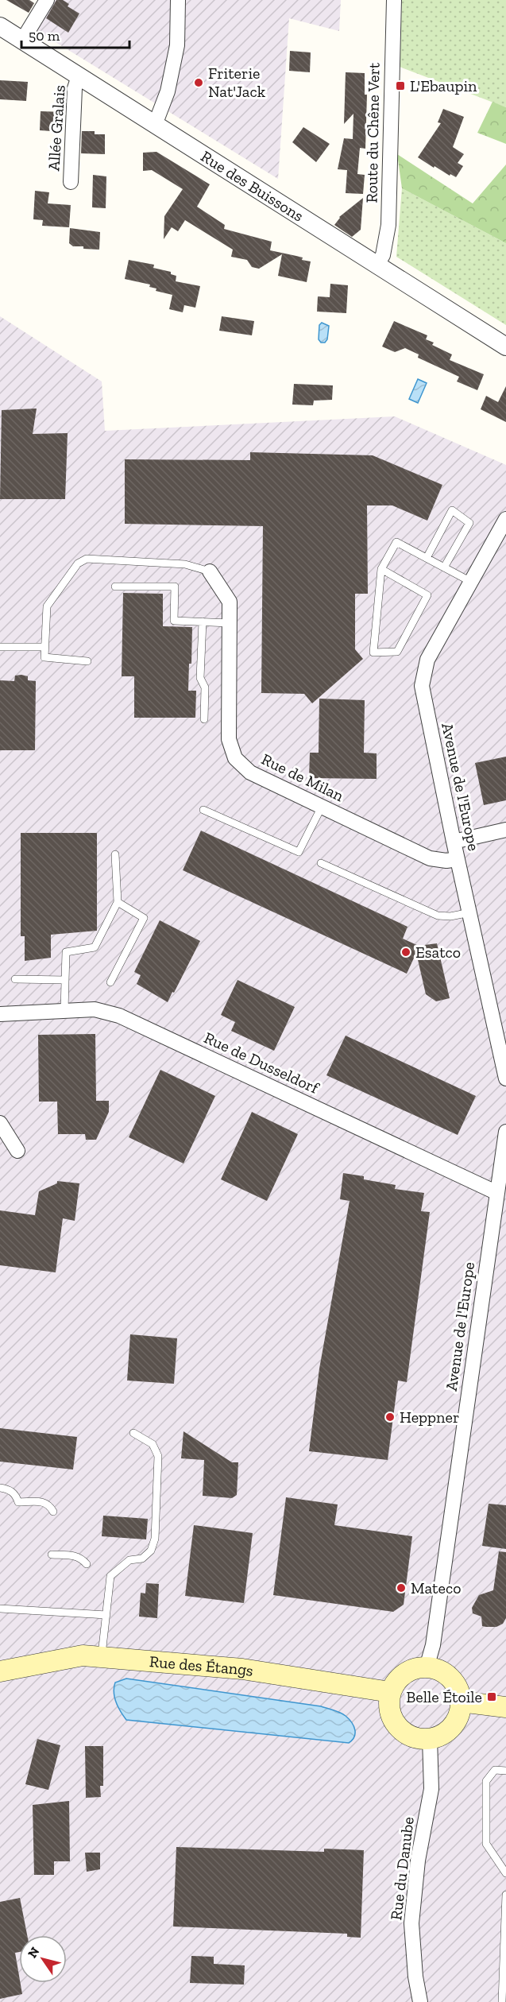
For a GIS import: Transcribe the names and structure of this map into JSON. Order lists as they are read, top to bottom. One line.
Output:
{"streets":{"main road":["Rue des Étangs"],"street":["Allée Gralais","Route du Chêne Vert","Rue des Buissons","Rue de Milan","Avenue de l'Europe","Rue de Dusseldorf","Rue du Danube"]},"crossings":[["Allée Gralais","Rue des Buissons"],["Route du Chêne Vert","Rue des Buissons"],["Rue de Milan","Avenue de l'Europe"],["Avenue de l'Europe","Rue de Dusseldorf"],["Avenue de l'Europe","Rue des Étangs"],["Avenue de l'Europe","Rue du Danube"],["Rue des Étangs","Rue du Danube"]],"places":{"other":["Friterie Nat'Jack","Esatco","Heppner","Mateco"],"transit":["L'Ebaupin","Belle Étoile"]},"scale_bar":"50 m","north":"top left"}
